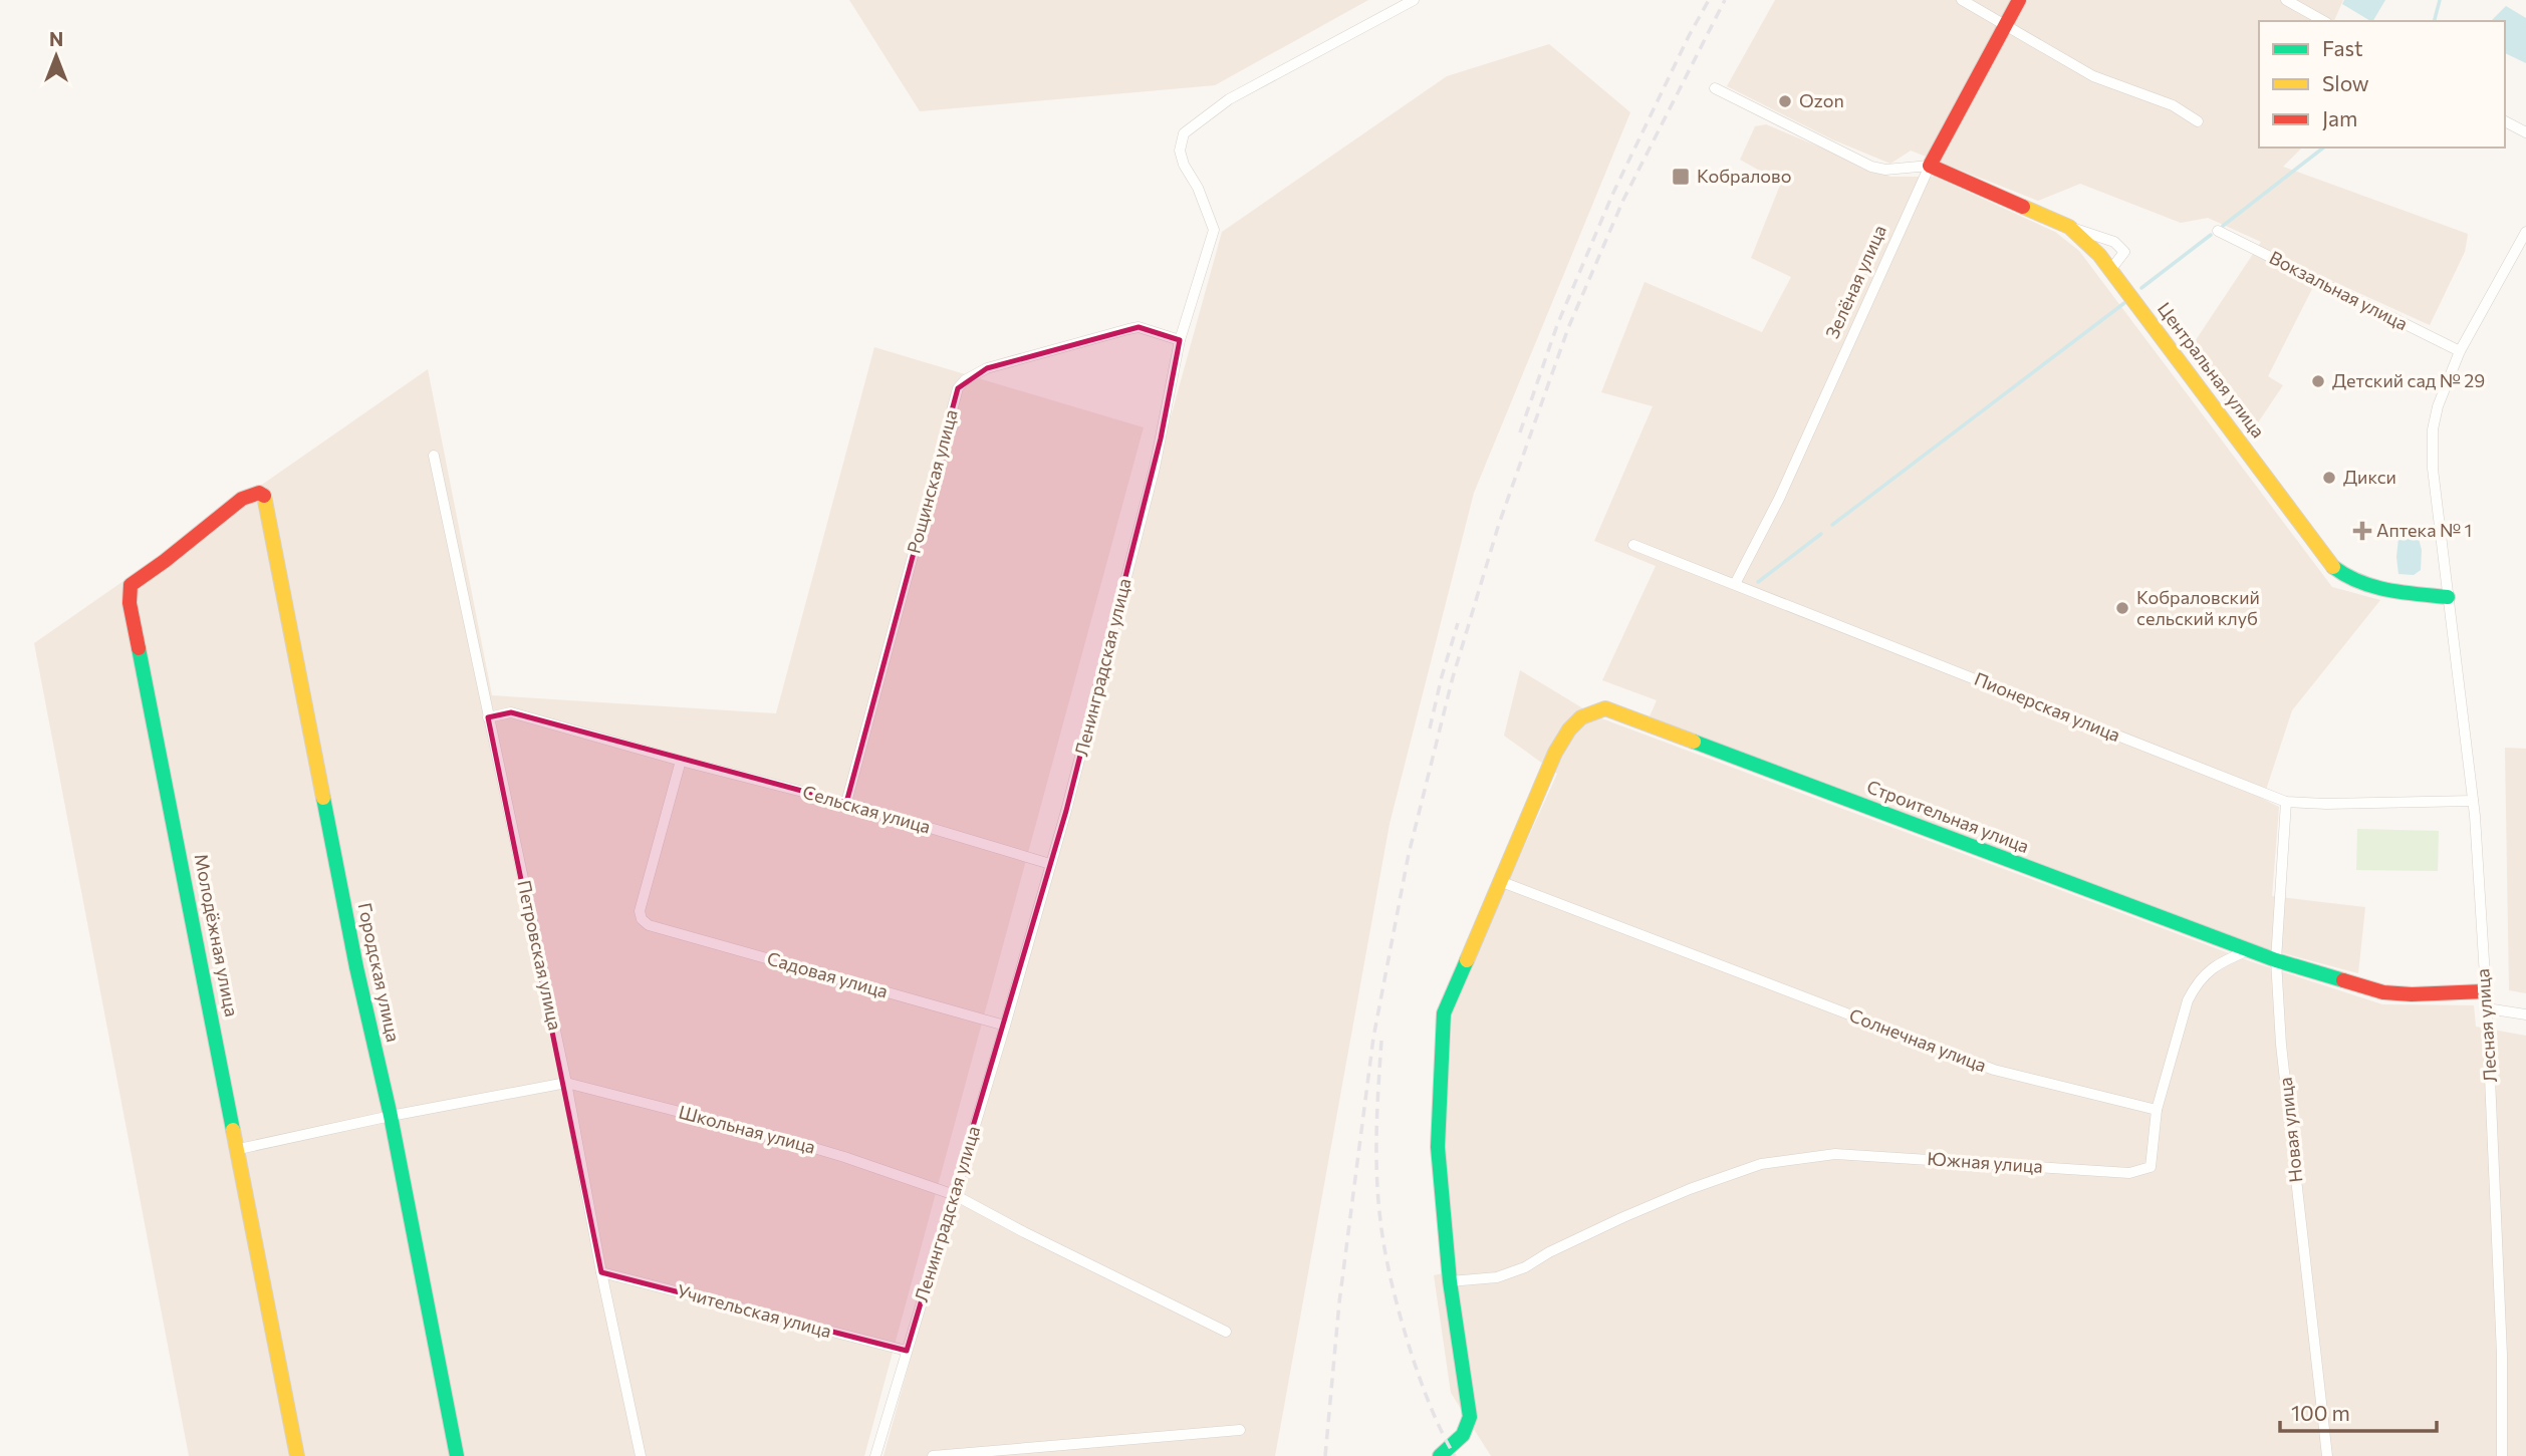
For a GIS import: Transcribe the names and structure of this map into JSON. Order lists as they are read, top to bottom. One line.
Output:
{"streets":{"street":["Зелёная улица","Вокзальная улица","Центральная улица","Рощинская улица","Ленинградская улица","Пионерская улица","Сельская улица","Строительная улица","Молодёжная улица","Петровская улица","Городская улица","Садовая улица","Лесная улица","Солнечная улица","Школьная улица","Новая улица","Южная улица","Учительская улица"]},"crossings":[["Зелёная улица","Центральная улица"],["Зелёная улица","Пионерская улица"],["Вокзальная улица","Лесная улица"],["Центральная улица","Лесная улица"],["Рощинская улица","Ленинградская улица"],["Рощинская улица","Сельская улица"],["Ленинградская улица","Сельская улица"],["Ленинградская улица","Садовая улица"],["Ленинградская улица","Школьная улица"],["Ленинградская улица","Учительская улица"],["Пионерская улица","Лесная улица"],["Пионерская улица","Новая улица"],["Сельская улица","Петровская улица"],["Сельская улица","Садовая улица"],["Строительная улица","Лесная улица"],["Строительная улица","Солнечная улица"],["Строительная улица","Новая улица"],["Строительная улица","Южная улица"],["Молодёжная улица","Городская улица"],["Молодёжная улица","Школьная улица"],["Петровская улица","Школьная улица"],["Петровская улица","Учительская улица"],["Городская улица","Школьная улица"],["Солнечная улица","Южная улица"]],"places":{"other":["Ozon","Детский сад № 29","Дикси","Кобраловский сельский клуб"],"transit":["Кобралово"],"health":["Аптека № 1"]},"legend":["Fast","Slow","Jam"],"scale_bar":"100 m","north":"top"}
